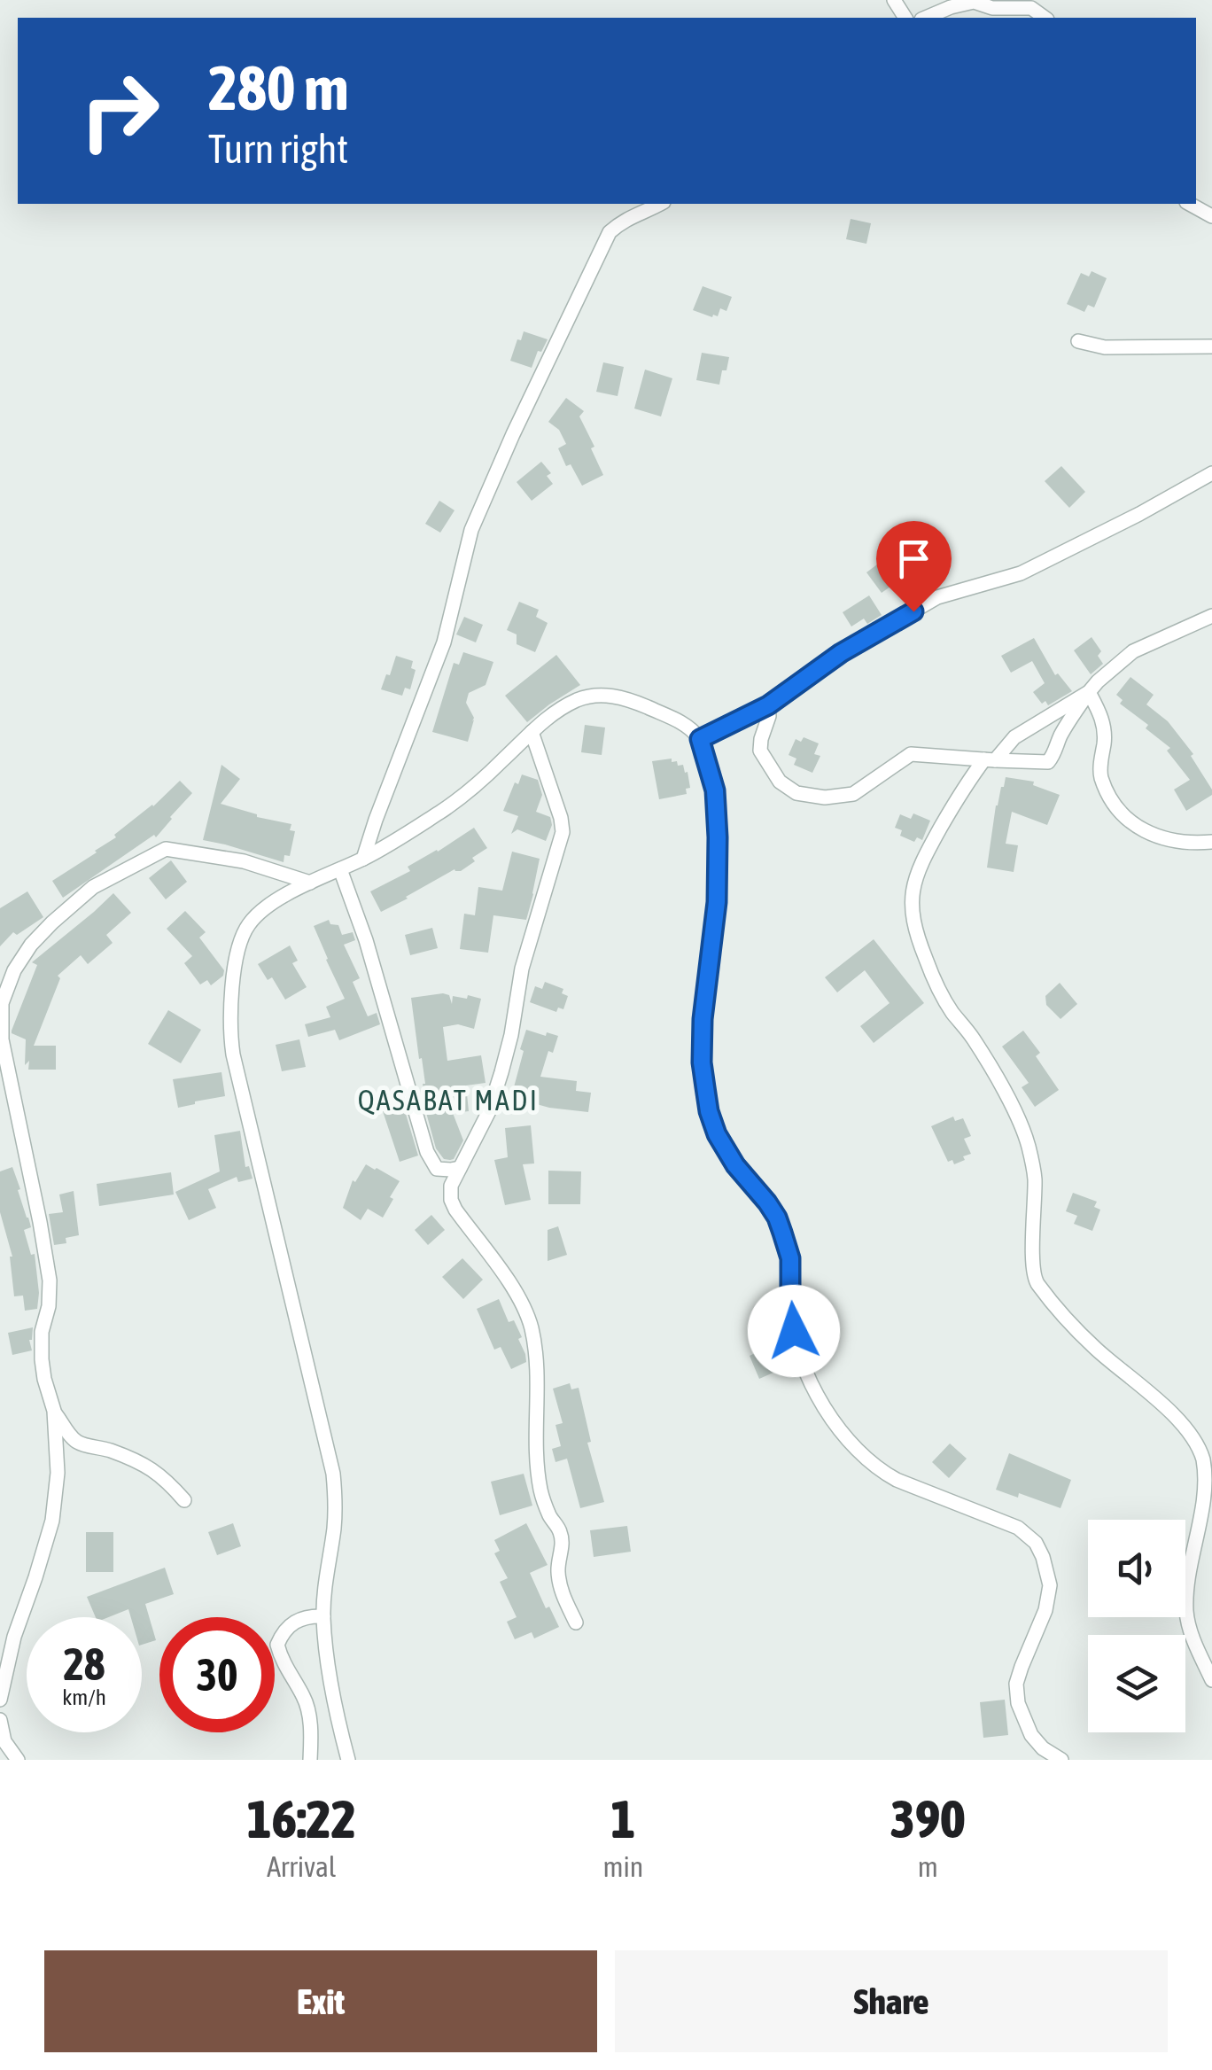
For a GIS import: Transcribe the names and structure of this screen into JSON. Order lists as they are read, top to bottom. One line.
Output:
{"districts":["QASABAT MADI"],"page":{"turn":["280 m","Turn right"],"speed":"28 km/h","limit":"30","eta":["16:22","Arrival","1","min","390","m"],"buttons":["Exit","Share"]}}
